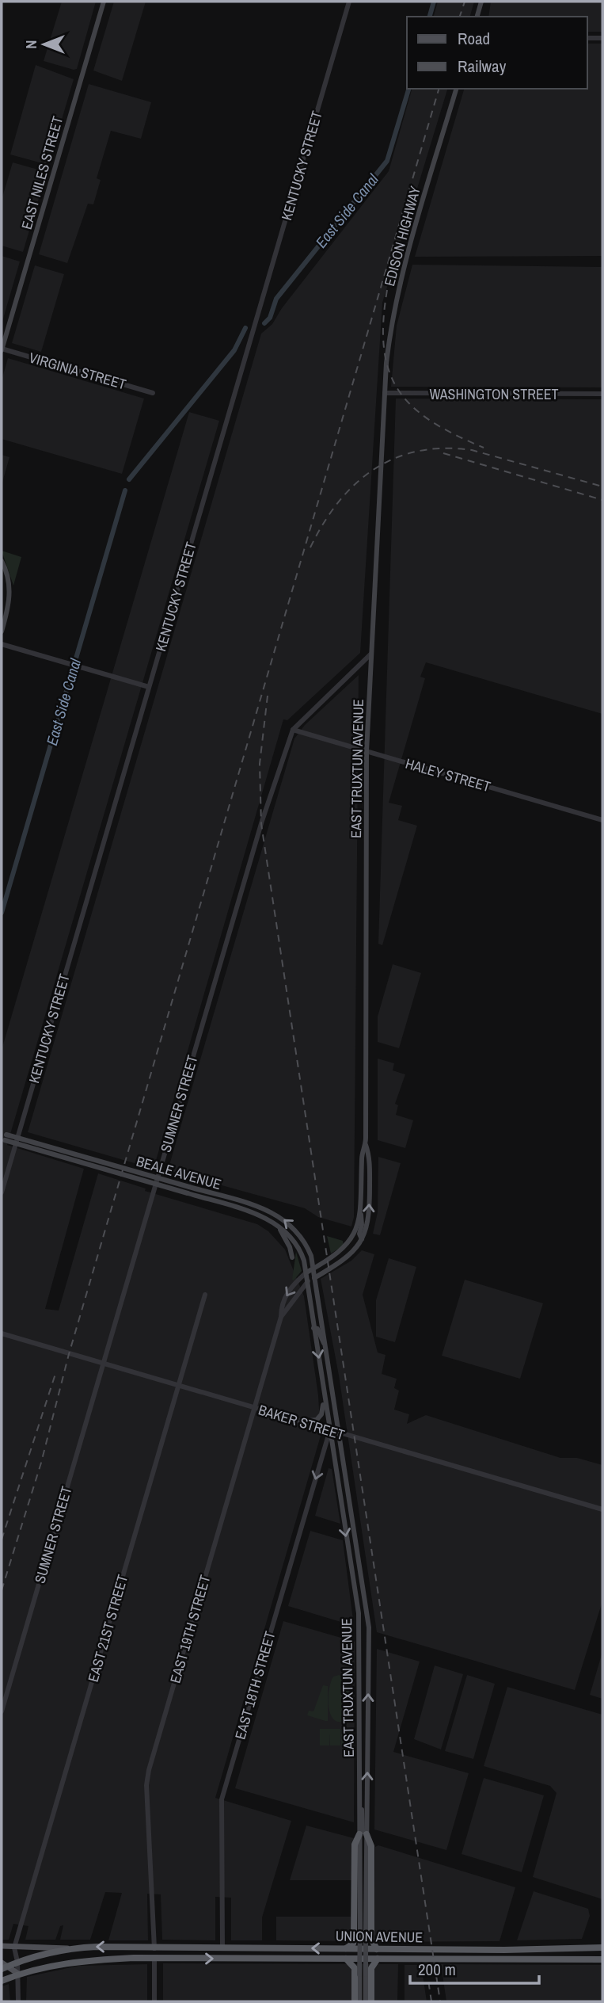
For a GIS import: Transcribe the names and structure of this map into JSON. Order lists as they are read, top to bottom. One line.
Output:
{"streets":{"highway":["UNION AVENUE"],"main road":["EAST NILES STREET","EDISON HIGHWAY","EAST TRUXTUN AVENUE","BEALE AVENUE"],"street":["KENTUCKY STREET","VIRGINIA STREET","WASHINGTON STREET","HALEY STREET","SUMNER STREET","BAKER STREET","EAST 21ST STREET","EAST 19TH STREET","EAST 18TH STREET"]},"crossings":[["EAST NILES STREET","VIRGINIA STREET"],["EDISON HIGHWAY","WASHINGTON STREET"],["EDISON HIGHWAY","EAST TRUXTUN AVENUE"],["WASHINGTON STREET","EAST TRUXTUN AVENUE"],["EAST TRUXTUN AVENUE","HALEY STREET"],["EAST TRUXTUN AVENUE","SUMNER STREET"],["EAST TRUXTUN AVENUE","BEALE AVENUE"],["EAST TRUXTUN AVENUE","BAKER STREET"],["EAST TRUXTUN AVENUE","EAST 19TH STREET"],["EAST TRUXTUN AVENUE","EAST 18TH STREET"],["HALEY STREET","SUMNER STREET"],["SUMNER STREET","BAKER STREET"],["BEALE AVENUE","EAST 19TH STREET"],["BAKER STREET","EAST 21ST STREET"],["BAKER STREET","EAST 19TH STREET"],["BAKER STREET","EAST 18TH STREET"],["EAST 21ST STREET","UNION AVENUE"],["EAST 19TH STREET","UNION AVENUE"],["EAST 18TH STREET","UNION AVENUE"]],"one_way":["EAST 18TH STREET"],"water":["East Side Canal"],"legend":["Road","Railway"],"scale_bar":"200 m","north":"left"}
